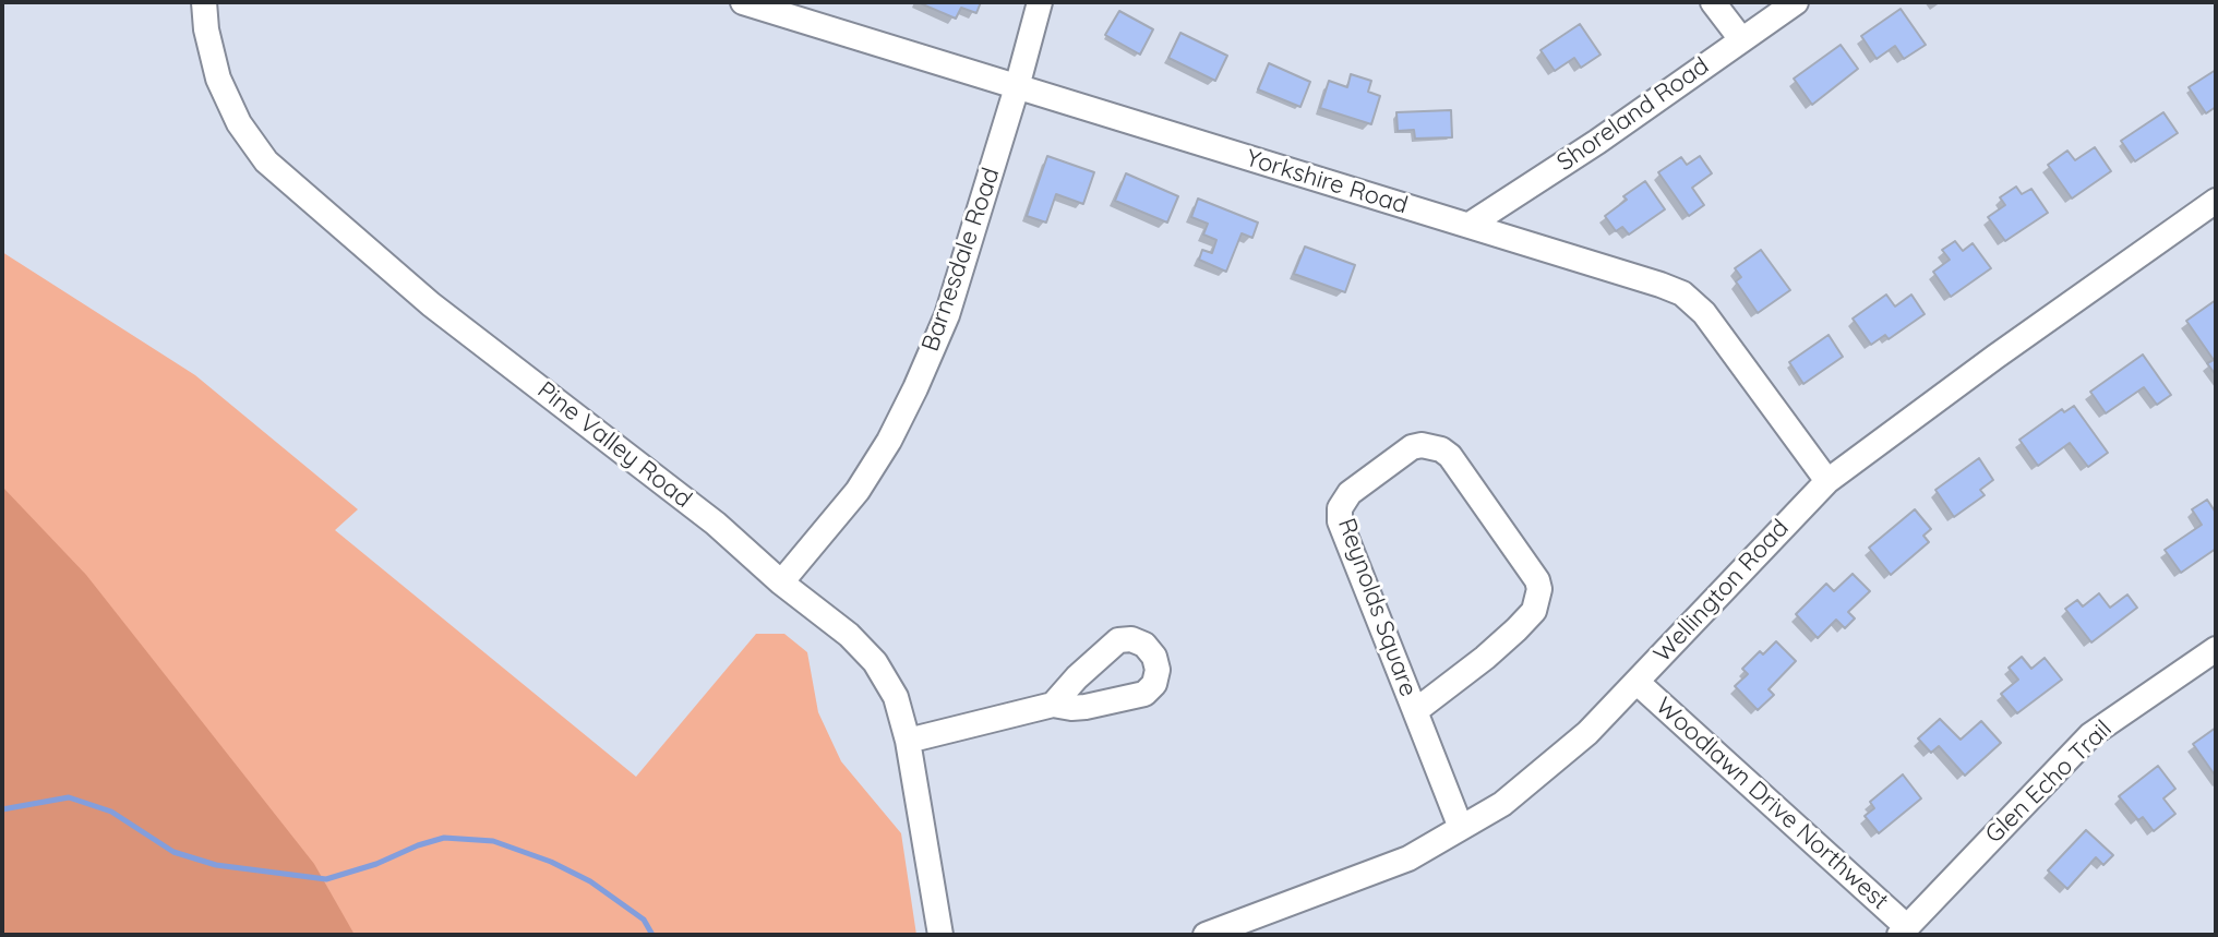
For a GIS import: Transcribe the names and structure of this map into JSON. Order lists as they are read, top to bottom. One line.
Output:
{"streets":{"street":["Shoreland Road","Yorkshire Road","Barnesdale Road","Pine Valley Road","Wellington Road","Reynolds Square","Glen Echo Trail","Woodlawn Drive Northwest"]},"crossings":[["Shoreland Road","Yorkshire Road"],["Yorkshire Road","Barnesdale Road"],["Yorkshire Road","Wellington Road"],["Barnesdale Road","Pine Valley Road"],["Wellington Road","Reynolds Square"],["Wellington Road","Woodlawn Drive Northwest"],["Glen Echo Trail","Woodlawn Drive Northwest"]]}
